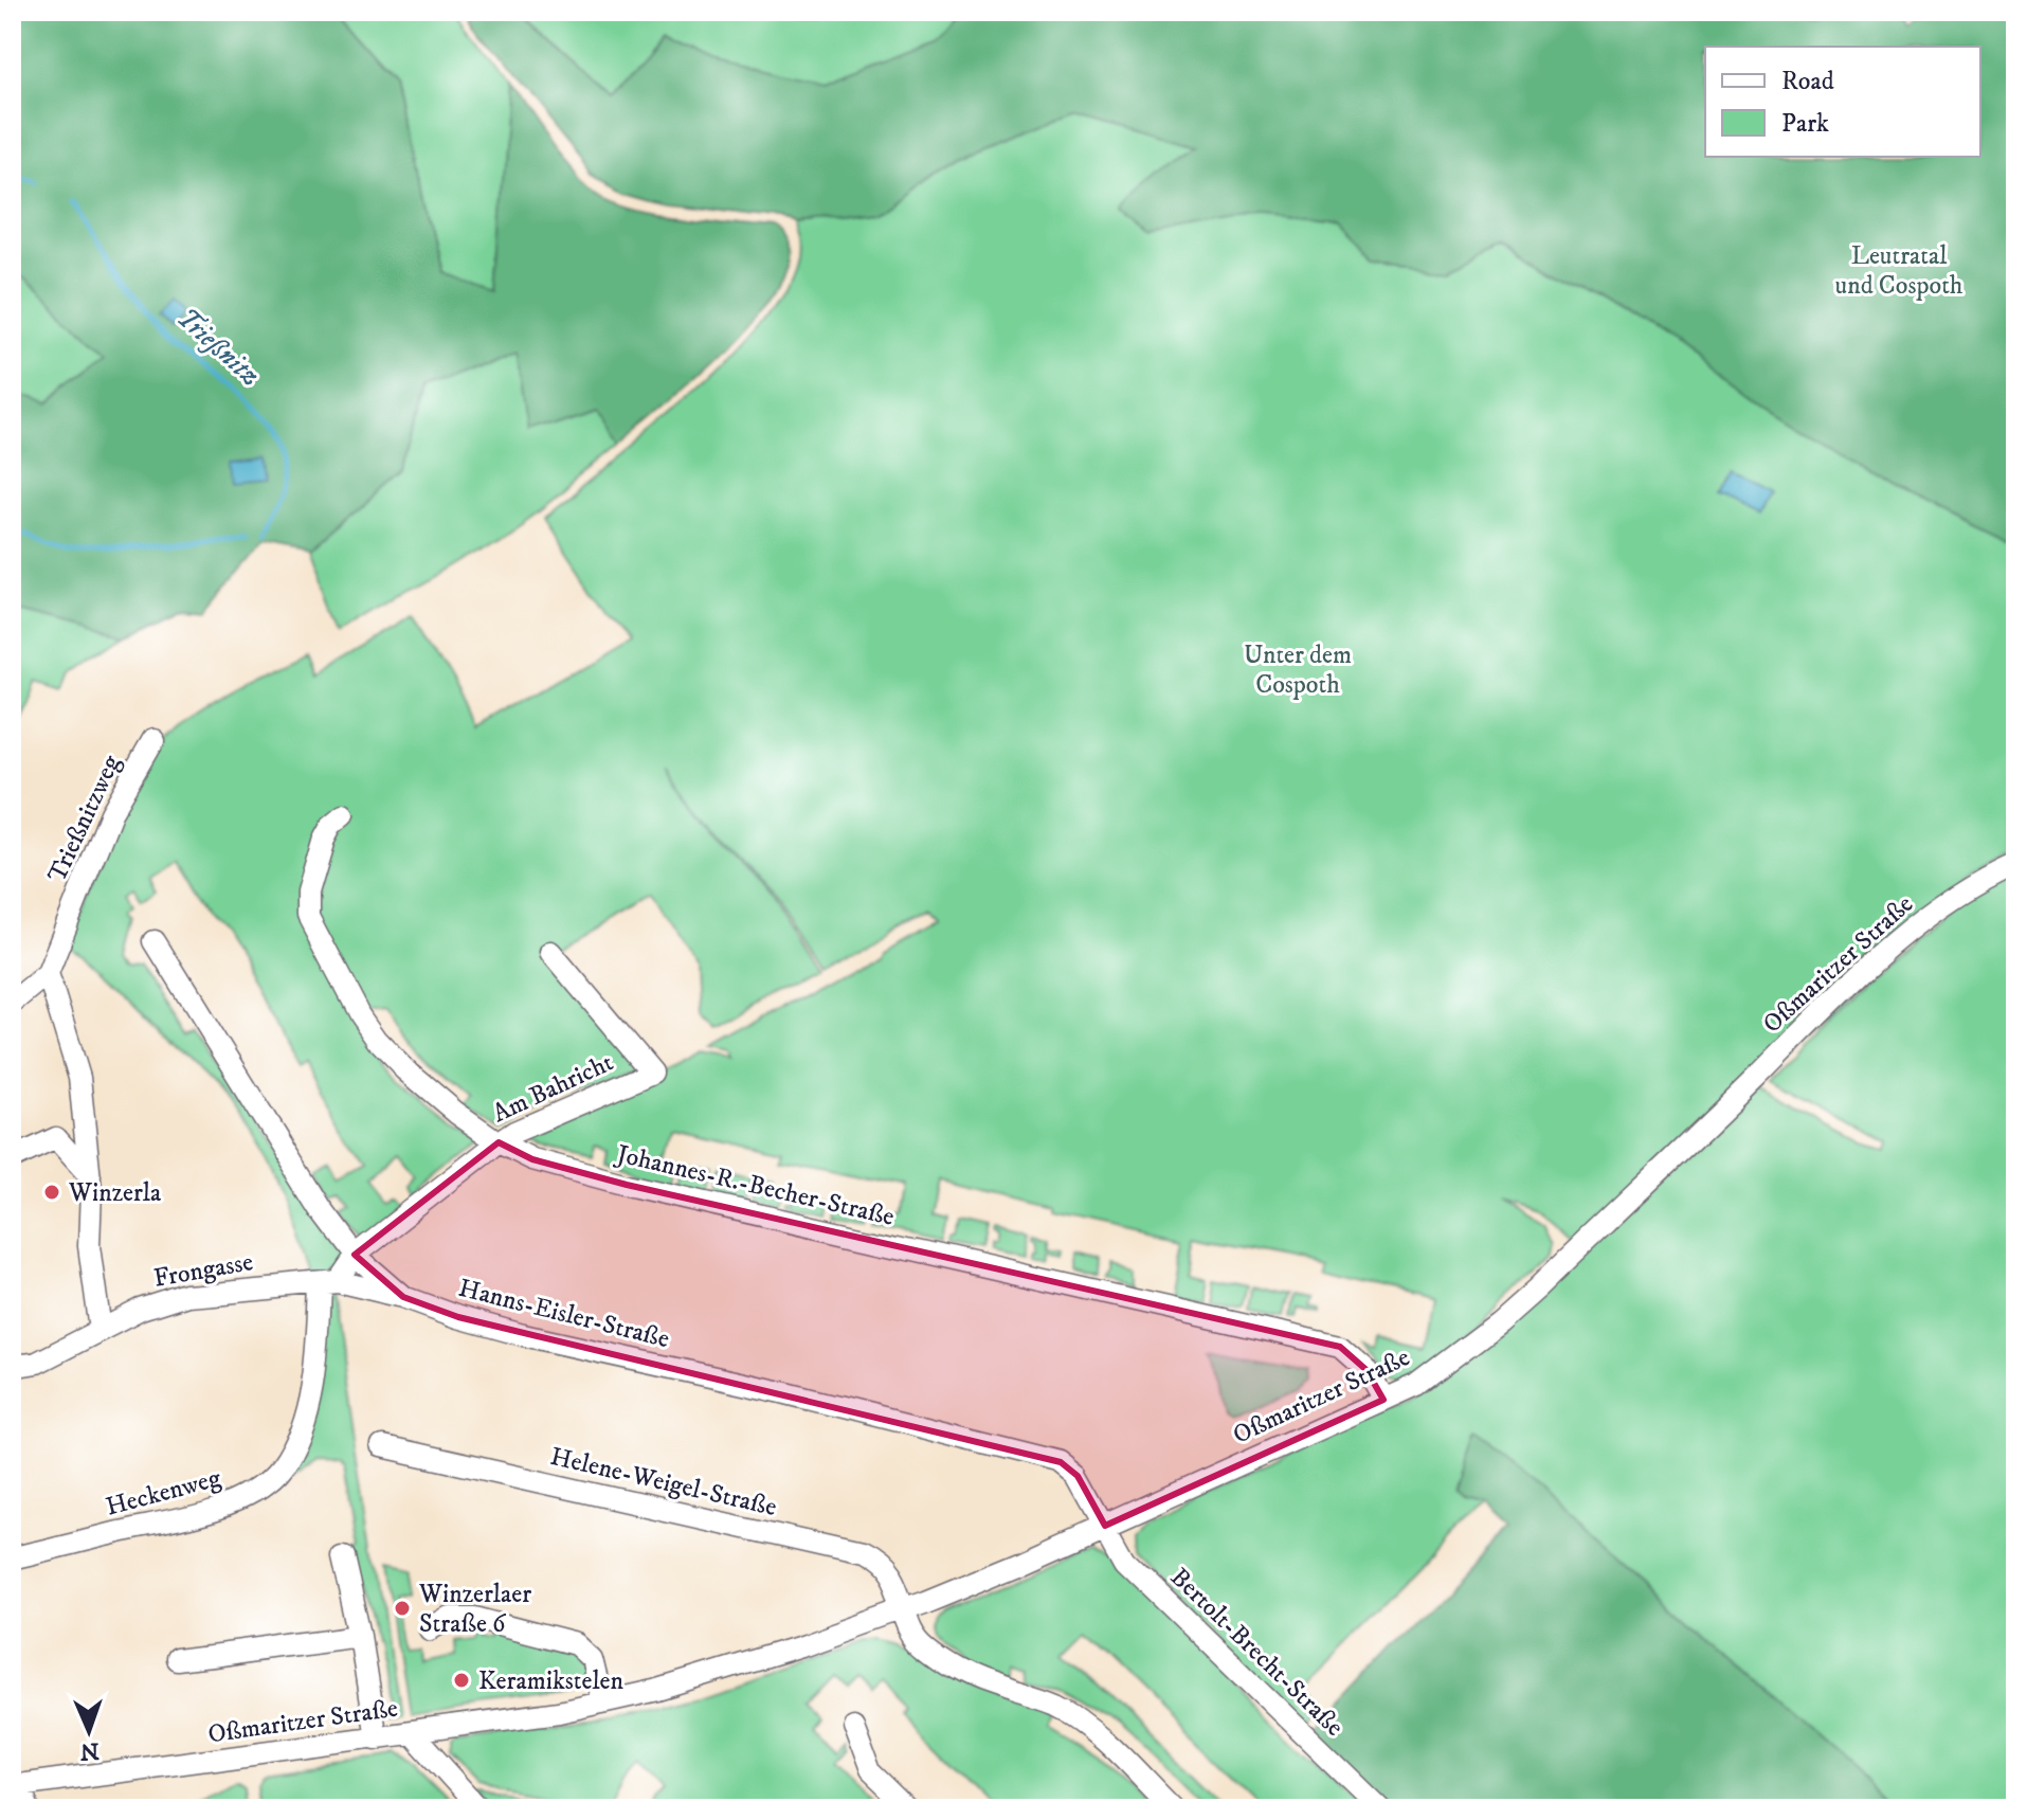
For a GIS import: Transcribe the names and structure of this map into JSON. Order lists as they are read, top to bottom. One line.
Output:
{"streets":{"street":["Trießnitzweg","Oßmaritzer Straße","Am Bahricht","Johannes-R.-Becher-Straße","Frongasse","Hanns-Eisler-Straße","Helene-Weigel-Straße","Heckenweg","Bertolt-Brecht-Straße"]},"crossings":[["Oßmaritzer Straße","Johannes-R.-Becher-Straße"],["Oßmaritzer Straße","Hanns-Eisler-Straße"],["Oßmaritzer Straße","Helene-Weigel-Straße"],["Oßmaritzer Straße","Bertolt-Brecht-Straße"],["Am Bahricht","Johannes-R.-Becher-Straße"],["Am Bahricht","Hanns-Eisler-Straße"],["Frongasse","Hanns-Eisler-Straße"],["Frongasse","Heckenweg"],["Hanns-Eisler-Straße","Bertolt-Brecht-Straße"]],"water":["Trießnitz"],"parks":["Leutratal und Cospoth","Unter dem Cospoth"],"places":["Winzerla","Winzerlaer Straße 6","Keramikstelen"],"legend":["Road","Park"],"north":"bottom"}
